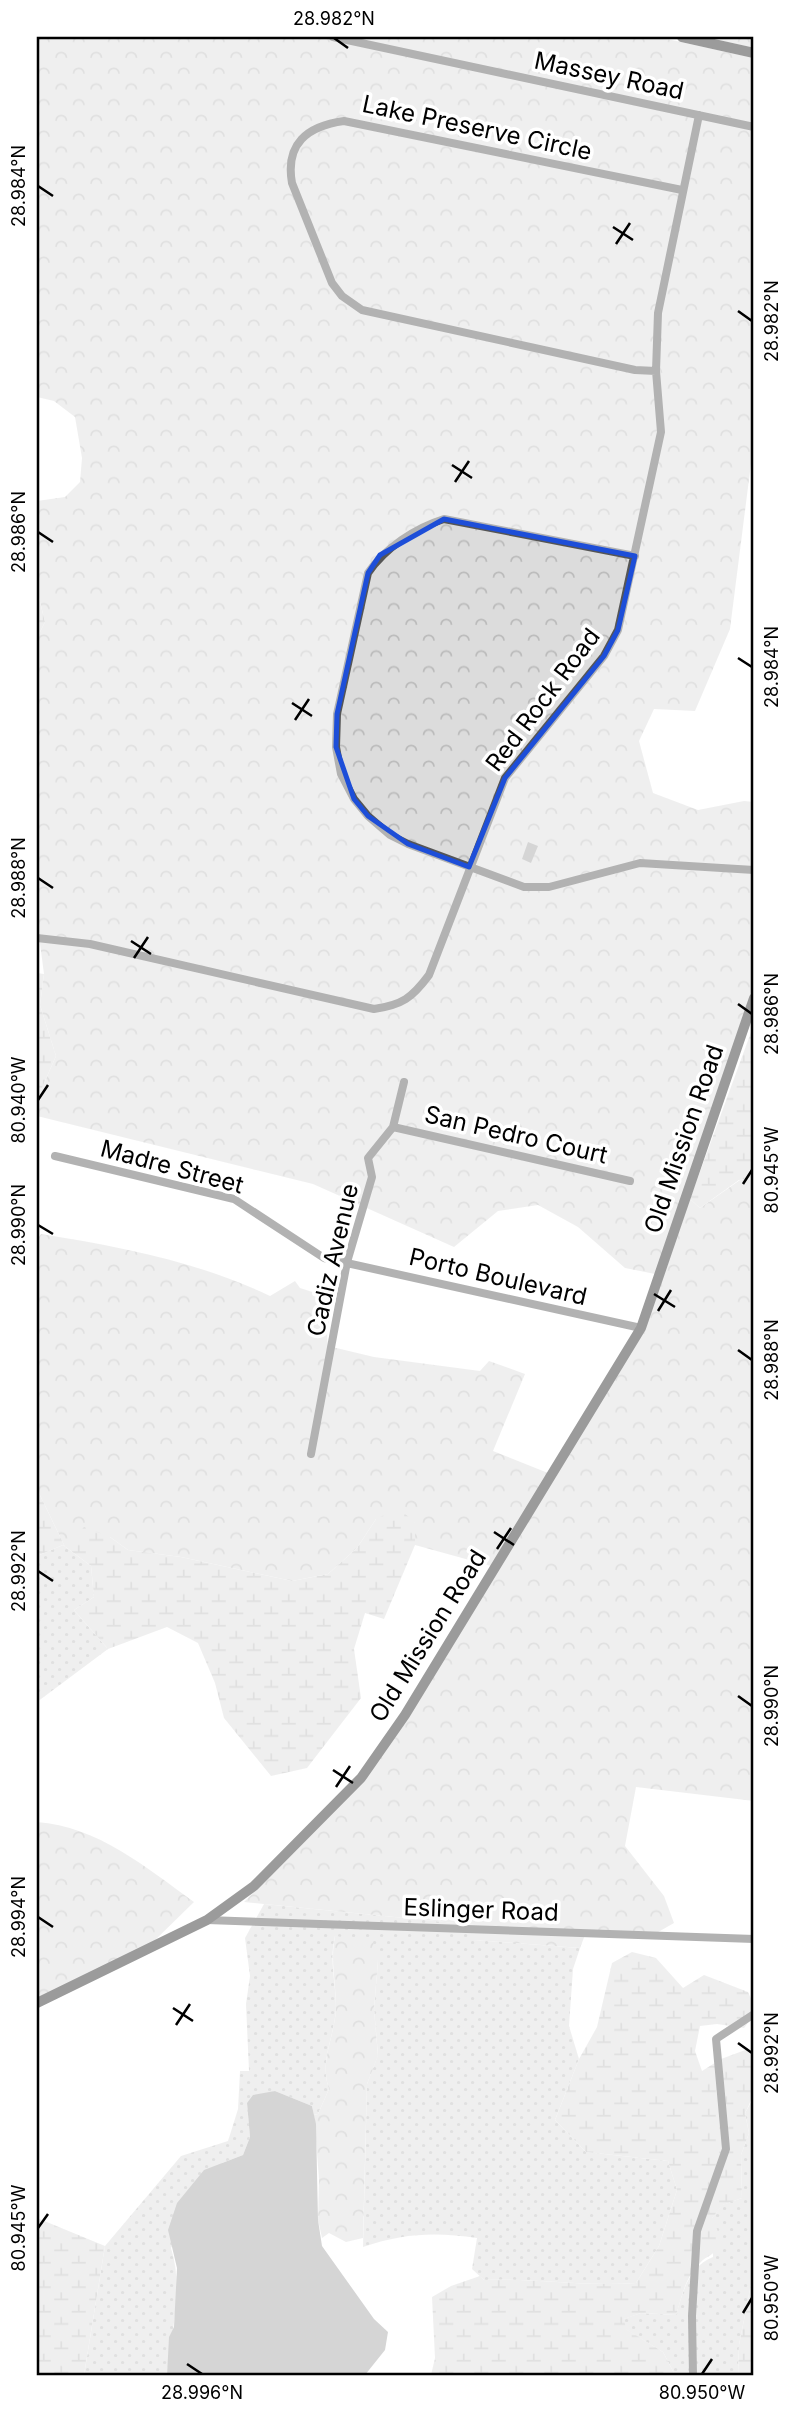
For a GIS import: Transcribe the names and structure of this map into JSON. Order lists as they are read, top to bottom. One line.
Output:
{"streets":{"street":["Massey Road","Lake Preserve Circle","Red Rock Road","San Pedro Court","Old Mission Road","Madre Street","Cadiz Avenue","Porto Boulevard","Eslinger Road"]},"crossings":[["Massey Road","Red Rock Road"],["Lake Preserve Circle","Red Rock Road"],["San Pedro Court","Cadiz Avenue"],["Old Mission Road","Porto Boulevard"],["Old Mission Road","Eslinger Road"],["Madre Street","Cadiz Avenue"],["Madre Street","Porto Boulevard"],["Cadiz Avenue","Porto Boulevard"]],"coordinates":["28.982°N","28.984°N","28.986°N","28.988°N","80.940°W","80.945°W","28.990°N","28.992°N","28.994°N","80.950°W","28.996°N"]}
